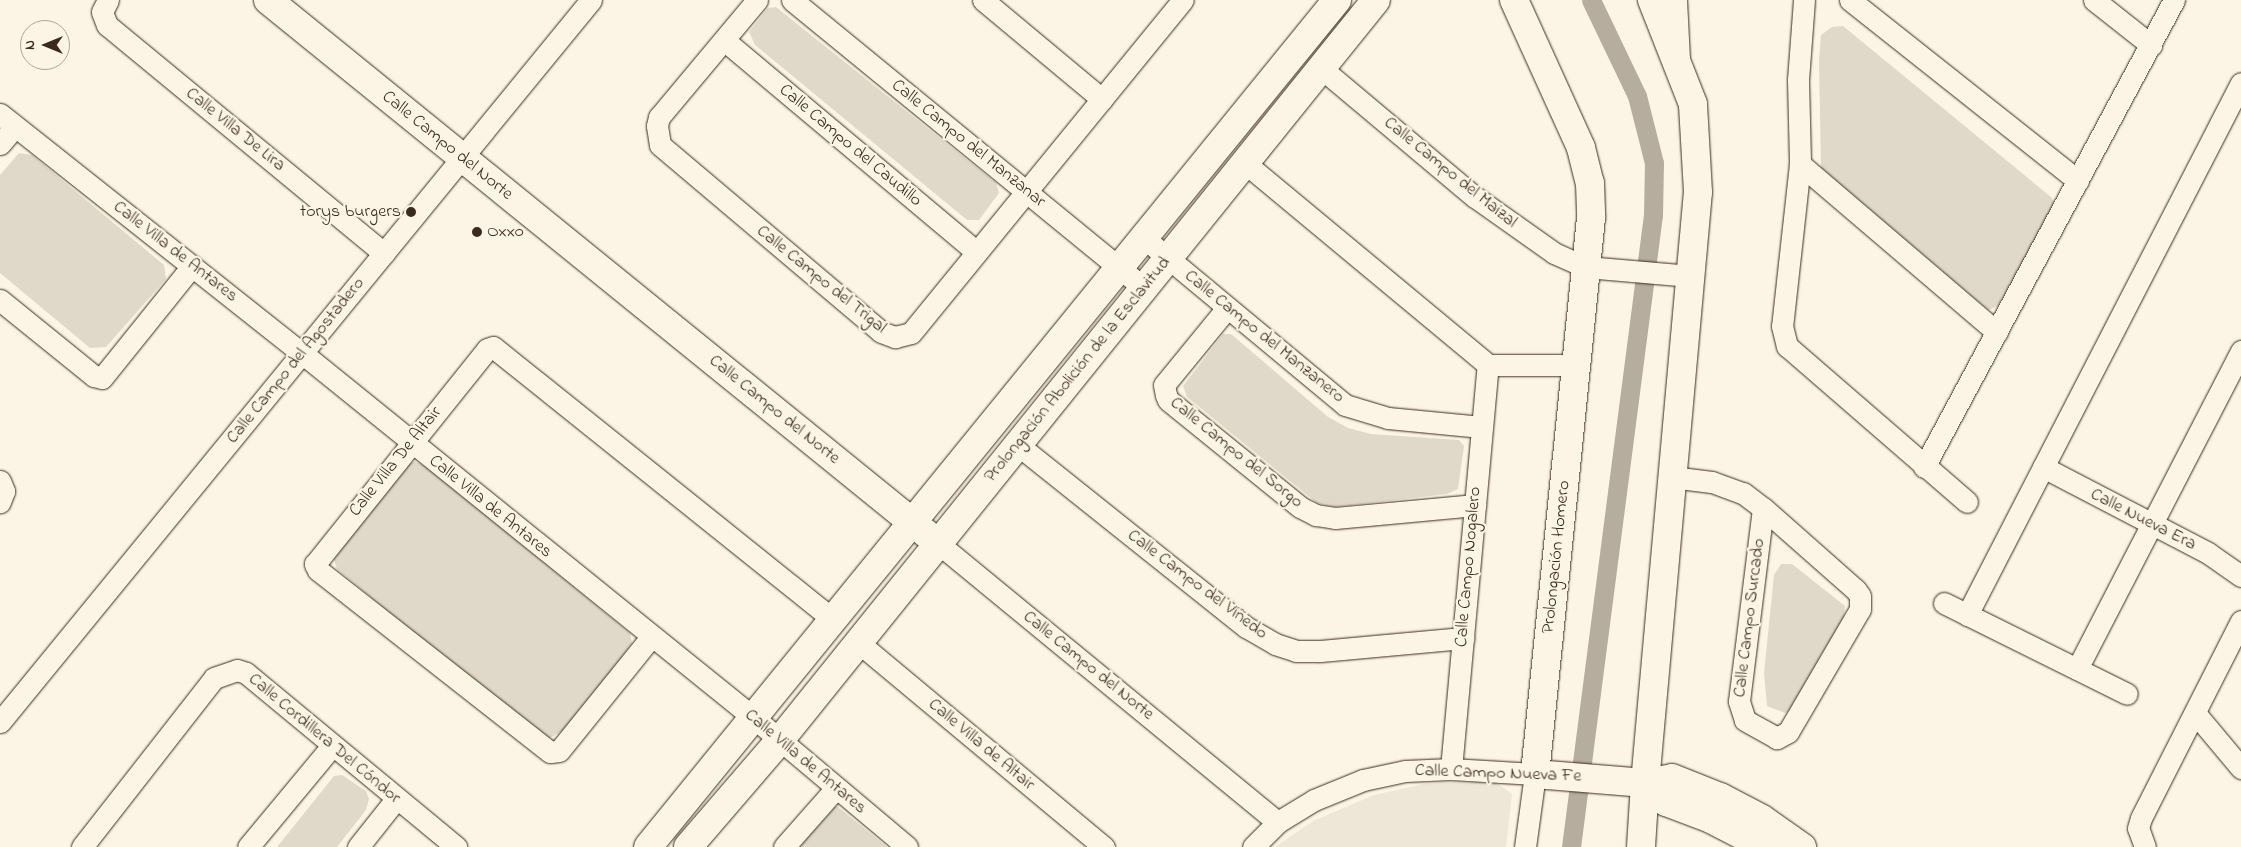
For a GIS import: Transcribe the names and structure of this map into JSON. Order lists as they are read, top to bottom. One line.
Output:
{"streets":{"main road":["Calle Campo del Norte","Prolongación Abolición de la Esclavitud","Prolongación Homero","Calle Campo Nueva Fe"],"street":["Calle Villa De Lira","Calle Campo del Manzanar","Calle Campo del Caudillo","Calle Campo del Maizal","Calle Villa de Antares","Calle Campo del Trigal","Calle Campo del Manzanero","Calle Campo del Agostadero","Calle Campo del Sorgo","Calle Villa De Altair","Calle Nueva Era","Calle Campo Nogalero","Calle Campo del Viñedo","Calle Campo Surcado","Calle Cordillera Del Cóndor","Calle Villa de Altair"]},"crossings":[["Calle Villa De Lira","Calle Campo del Agostadero"],["Calle Campo del Manzanar","Calle Campo del Trigal"],["Calle Campo del Manzanar","Prolongación Abolición de la Esclavitud"],["Calle Campo del Norte","Calle Campo del Agostadero"],["Calle Campo del Norte","Prolongación Abolición de la Esclavitud"],["Calle Campo del Norte","Calle Campo Nueva Fe"],["Calle Campo del Caudillo","Calle Campo del Trigal"],["Calle Campo del Maizal","Prolongación Abolición de la Esclavitud"],["Calle Campo del Maizal","Prolongación Homero"],["Calle Villa de Antares","Calle Campo del Agostadero"],["Calle Villa de Antares","Prolongación Abolición de la Esclavitud"],["Calle Villa de Antares","Calle Villa De Altair"],["Calle Campo del Manzanero","Prolongación Abolición de la Esclavitud"],["Calle Campo del Manzanero","Calle Campo del Sorgo"],["Calle Campo del Manzanero","Calle Campo Nogalero"],["Prolongación Abolición de la Esclavitud","Calle Villa De Altair"],["Prolongación Abolición de la Esclavitud","Calle Campo del Viñedo"],["Prolongación Abolición de la Esclavitud","Calle Villa de Altair"],["Calle Campo del Sorgo","Calle Campo Nogalero"],["Prolongación Homero","Calle Campo Nueva Fe"],["Calle Campo Nogalero","Calle Campo del Viñedo"],["Calle Campo Nogalero","Calle Campo Nueva Fe"]],"places":["torys burgers","Oxxo"],"north":"left"}
